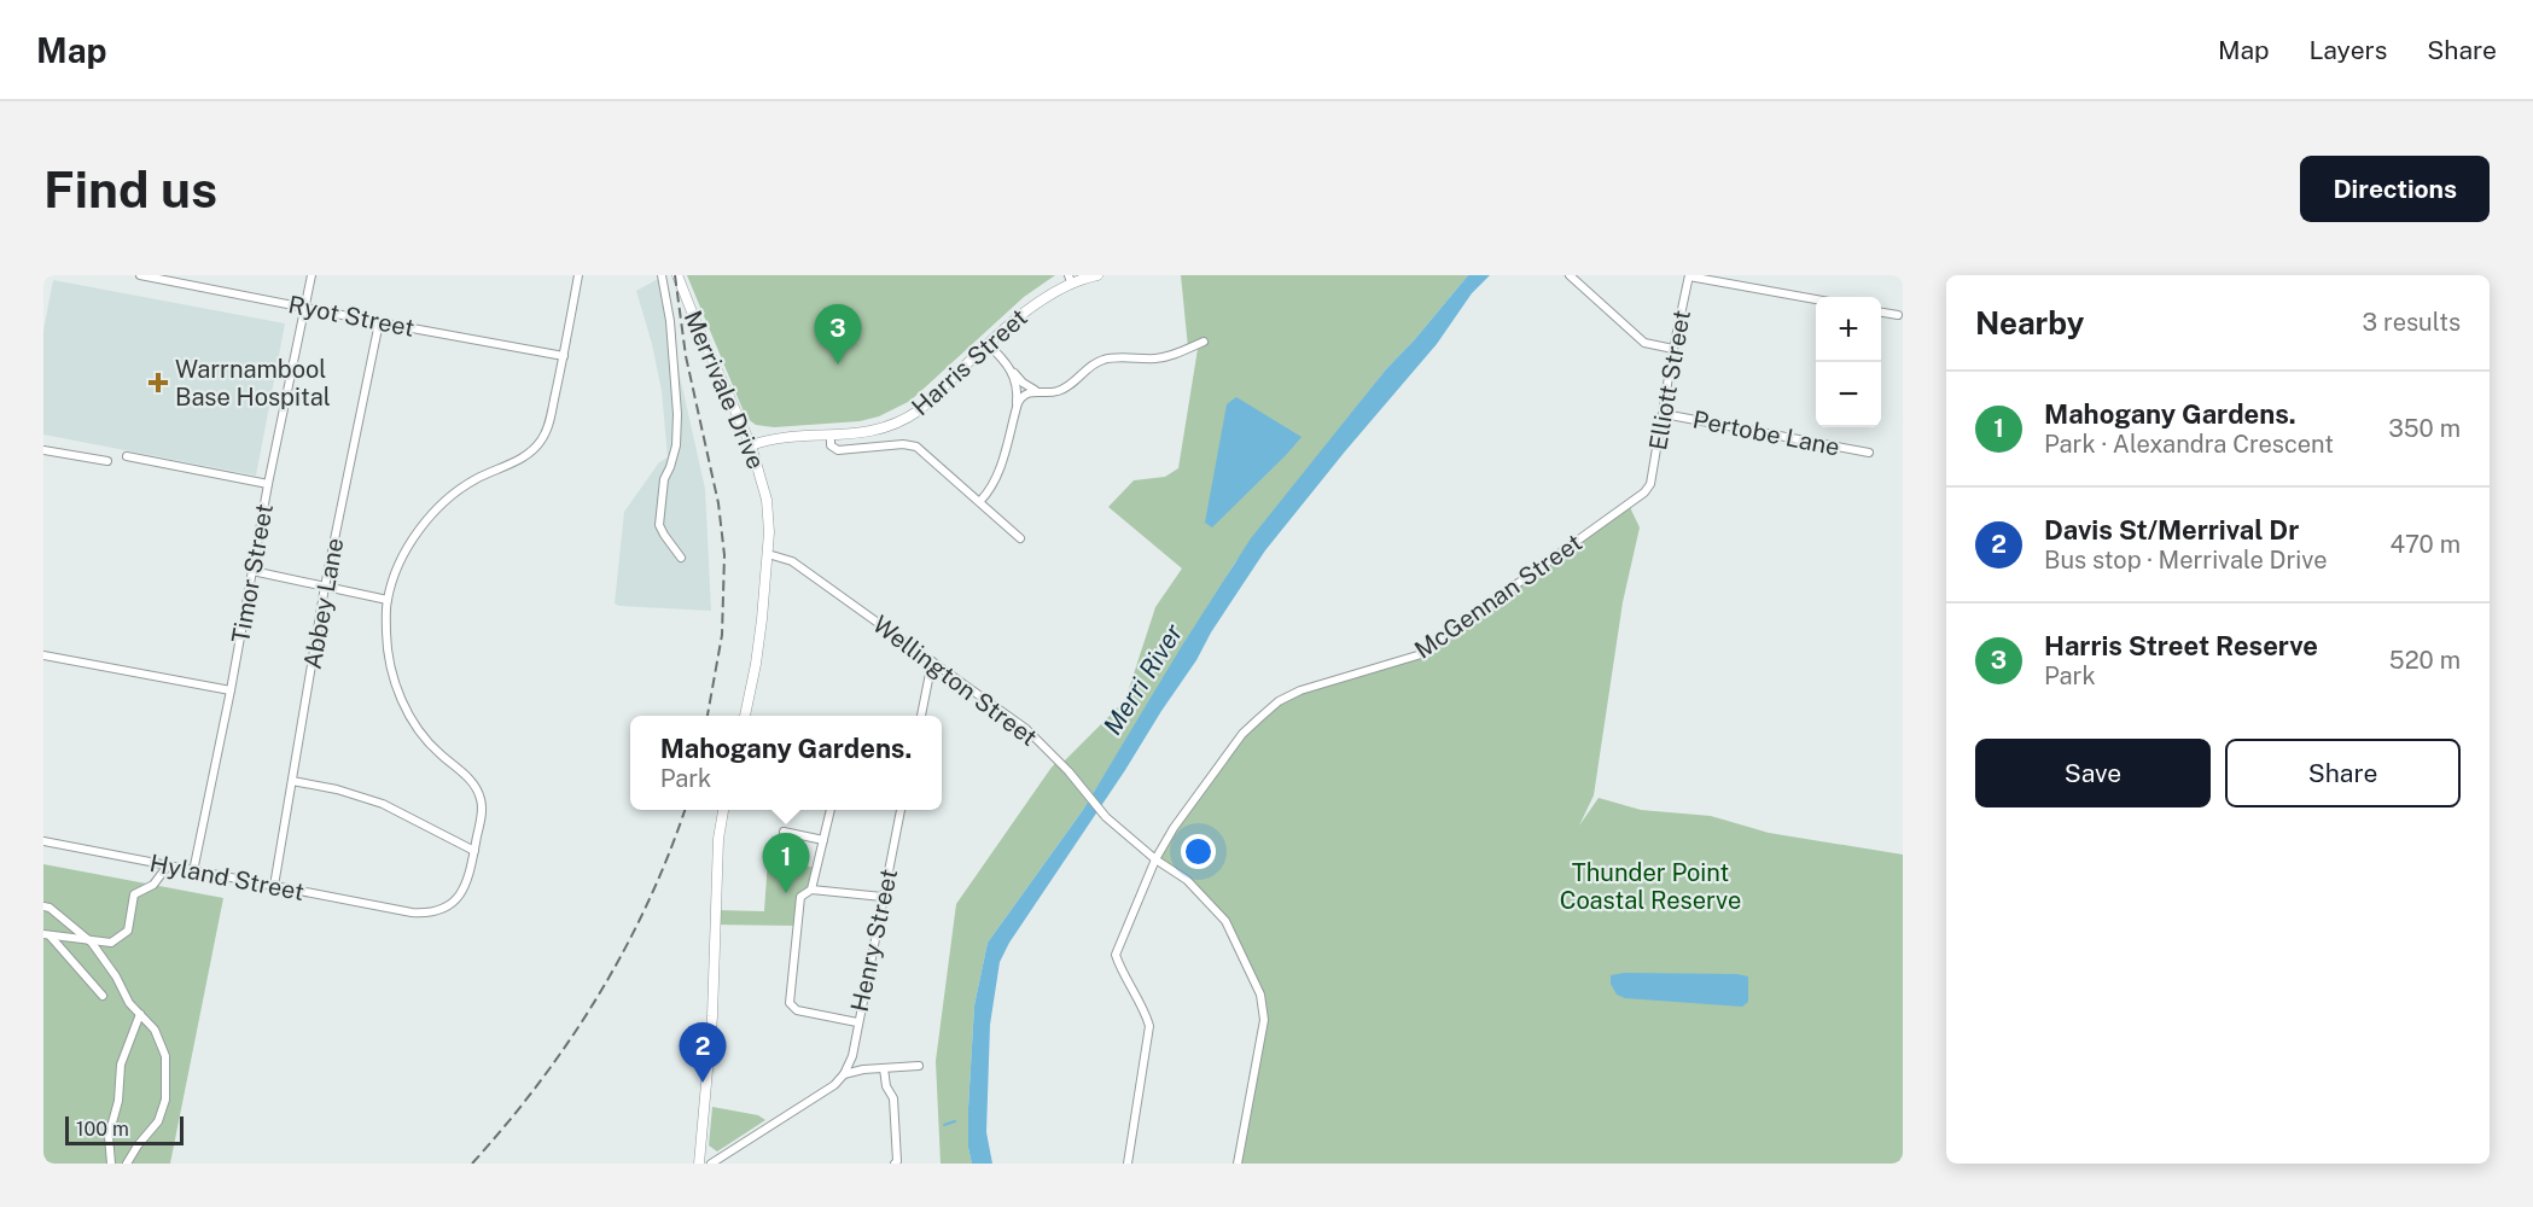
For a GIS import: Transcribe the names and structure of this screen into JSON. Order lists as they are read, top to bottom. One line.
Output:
{"streets":{"street":["Ryot Street","Harris Street","Elliott Street","Merrivale Drive","Pertobe Lane","Timor Street","McGennan Street","Abbey Lane","Wellington Street","Hyland Street","Henry Street"]},"crossings":[["Ryot Street","Timor Street"],["Ryot Street","Abbey Lane"],["Harris Street","Merrivale Drive"],["Elliott Street","Pertobe Lane"],["Elliott Street","McGennan Street"],["Merrivale Drive","Wellington Street"],["Timor Street","Hyland Street"],["McGennan Street","Wellington Street"],["Abbey Lane","Hyland Street"]],"water":["Merri River"],"parks":["Thunder Point Coastal Reserve"],"places":{"health":["Warrnambool Base Hospital"]},"scale_bar":"100 m","page":{"header":"Map","nav":["Map","Layers","Share"],"buttons":["Directions",["Save","Share"]],"title":"Find us","heading":["Nearby","3 results"],"map_buttons":["+","−"],"pins":["3","1","2"],"list":[{"mark":"1","name":"Mahogany Gardens.","note":"Park · Alexandra Crescent","value":"350 m"},{"mark":"2","name":"Davis St/Merrival Dr","note":"Bus stop · Merrivale Drive","value":"470 m"},{"mark":"3","name":"Harris Street Reserve","note":"Park","value":"520 m"}],"popup":["Mahogany Gardens.","Park"],"scale":"100 m"}}
